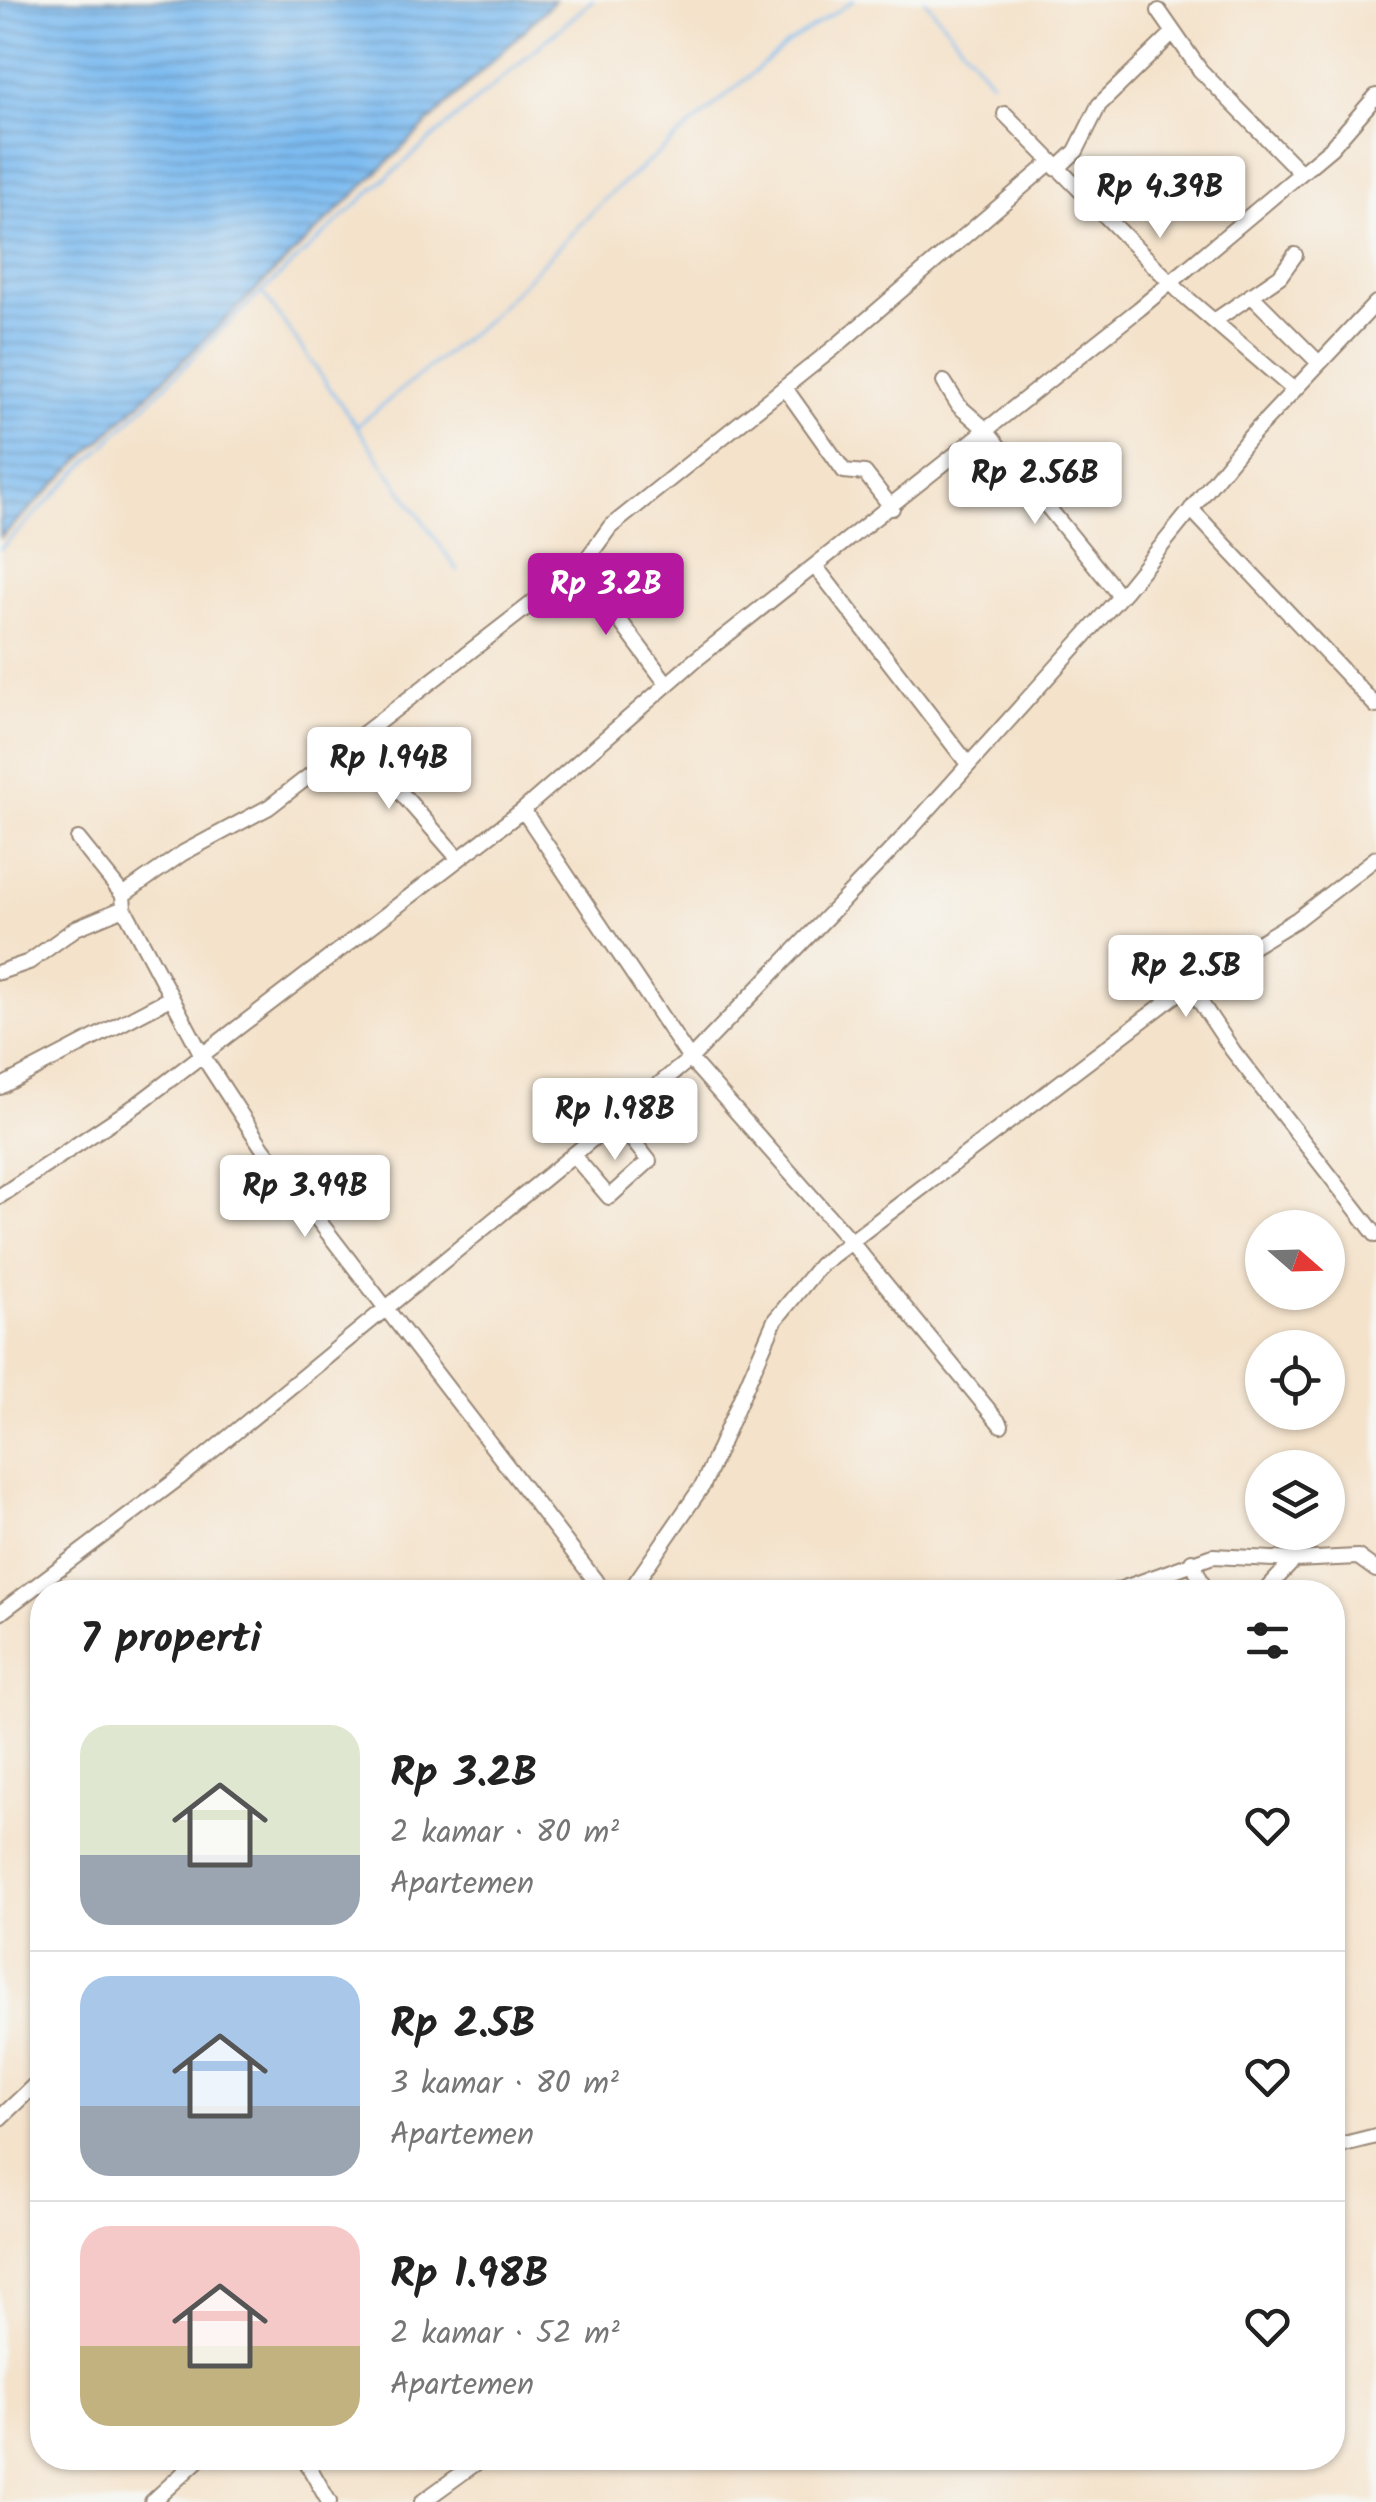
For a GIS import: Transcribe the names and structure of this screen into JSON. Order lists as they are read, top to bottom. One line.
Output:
{"north":"right","page":{"price":["Rp 4.39B","Rp 2.56B","Rp 3.2B","Rp 1.94B","Rp 2.5B","Rp 1.98B","Rp 3.99B"],"heading":"7 properti","list":[{"name":"Rp 3.2B","note":"2 kamar · 80 m² · Apartemen"},{"name":"Rp 2.5B","note":"3 kamar · 80 m² · Apartemen"},{"name":"Rp 1.98B","note":"2 kamar · 52 m² · Apartemen"}]}}
